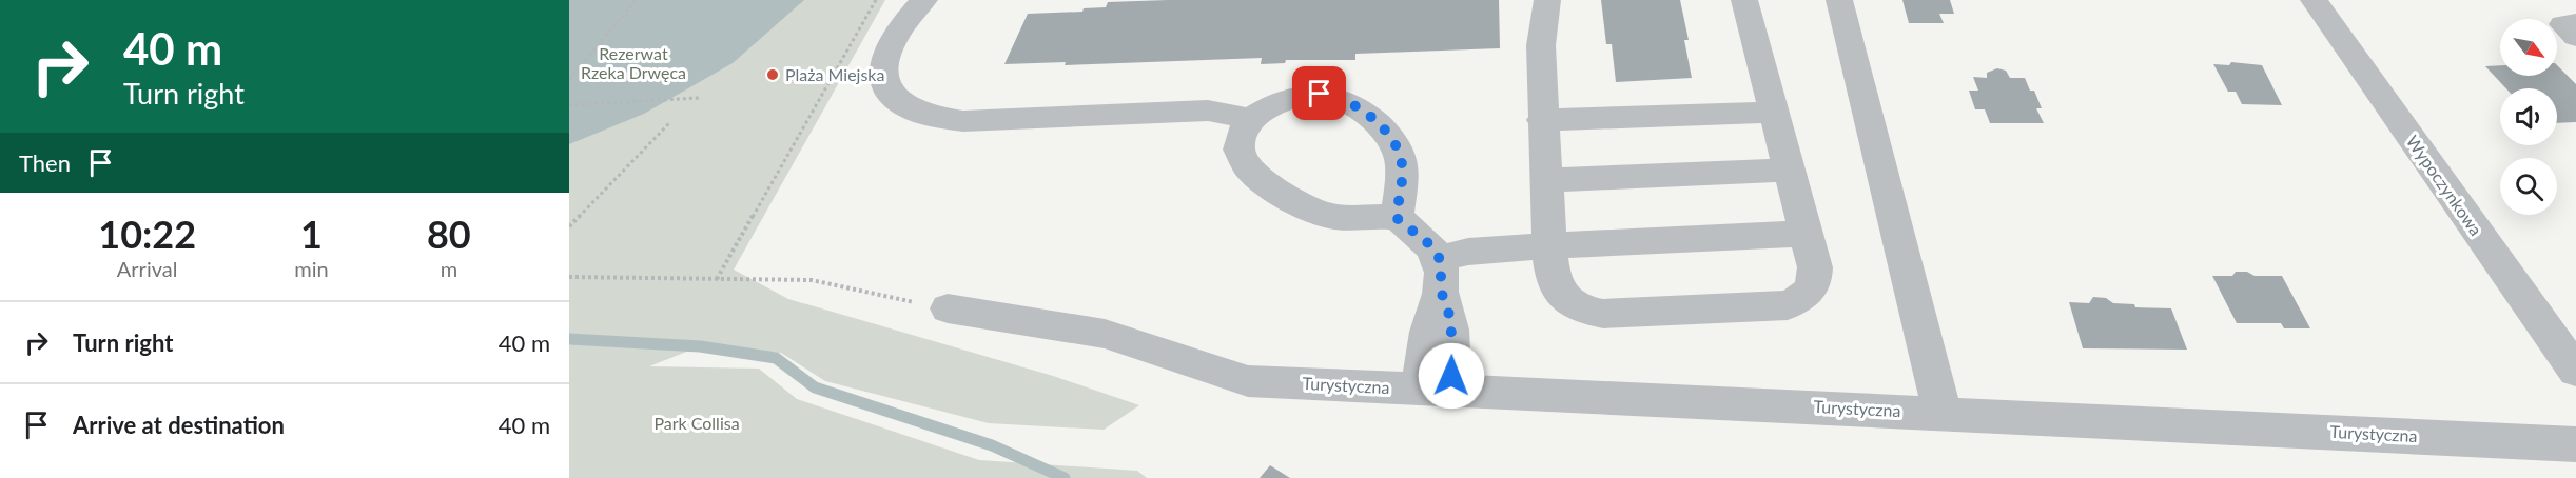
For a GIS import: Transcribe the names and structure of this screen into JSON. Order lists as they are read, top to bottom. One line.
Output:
{"streets":{"street":["Wypoczynkowa","Turystyczna"]},"parks":["Rezerwat Rzeka Drwęca","Park Collisa"],"places":["Plaża Miejska"],"north":"bottom right","page":{"turn":["40 m","Turn right"],"then":"Then","eta":["10:22","Arrival","1","min","80","m"],"list":[{"name":"Turn right","value":"40 m"},{"name":"Arrive at destination","value":"40 m"}]}}
